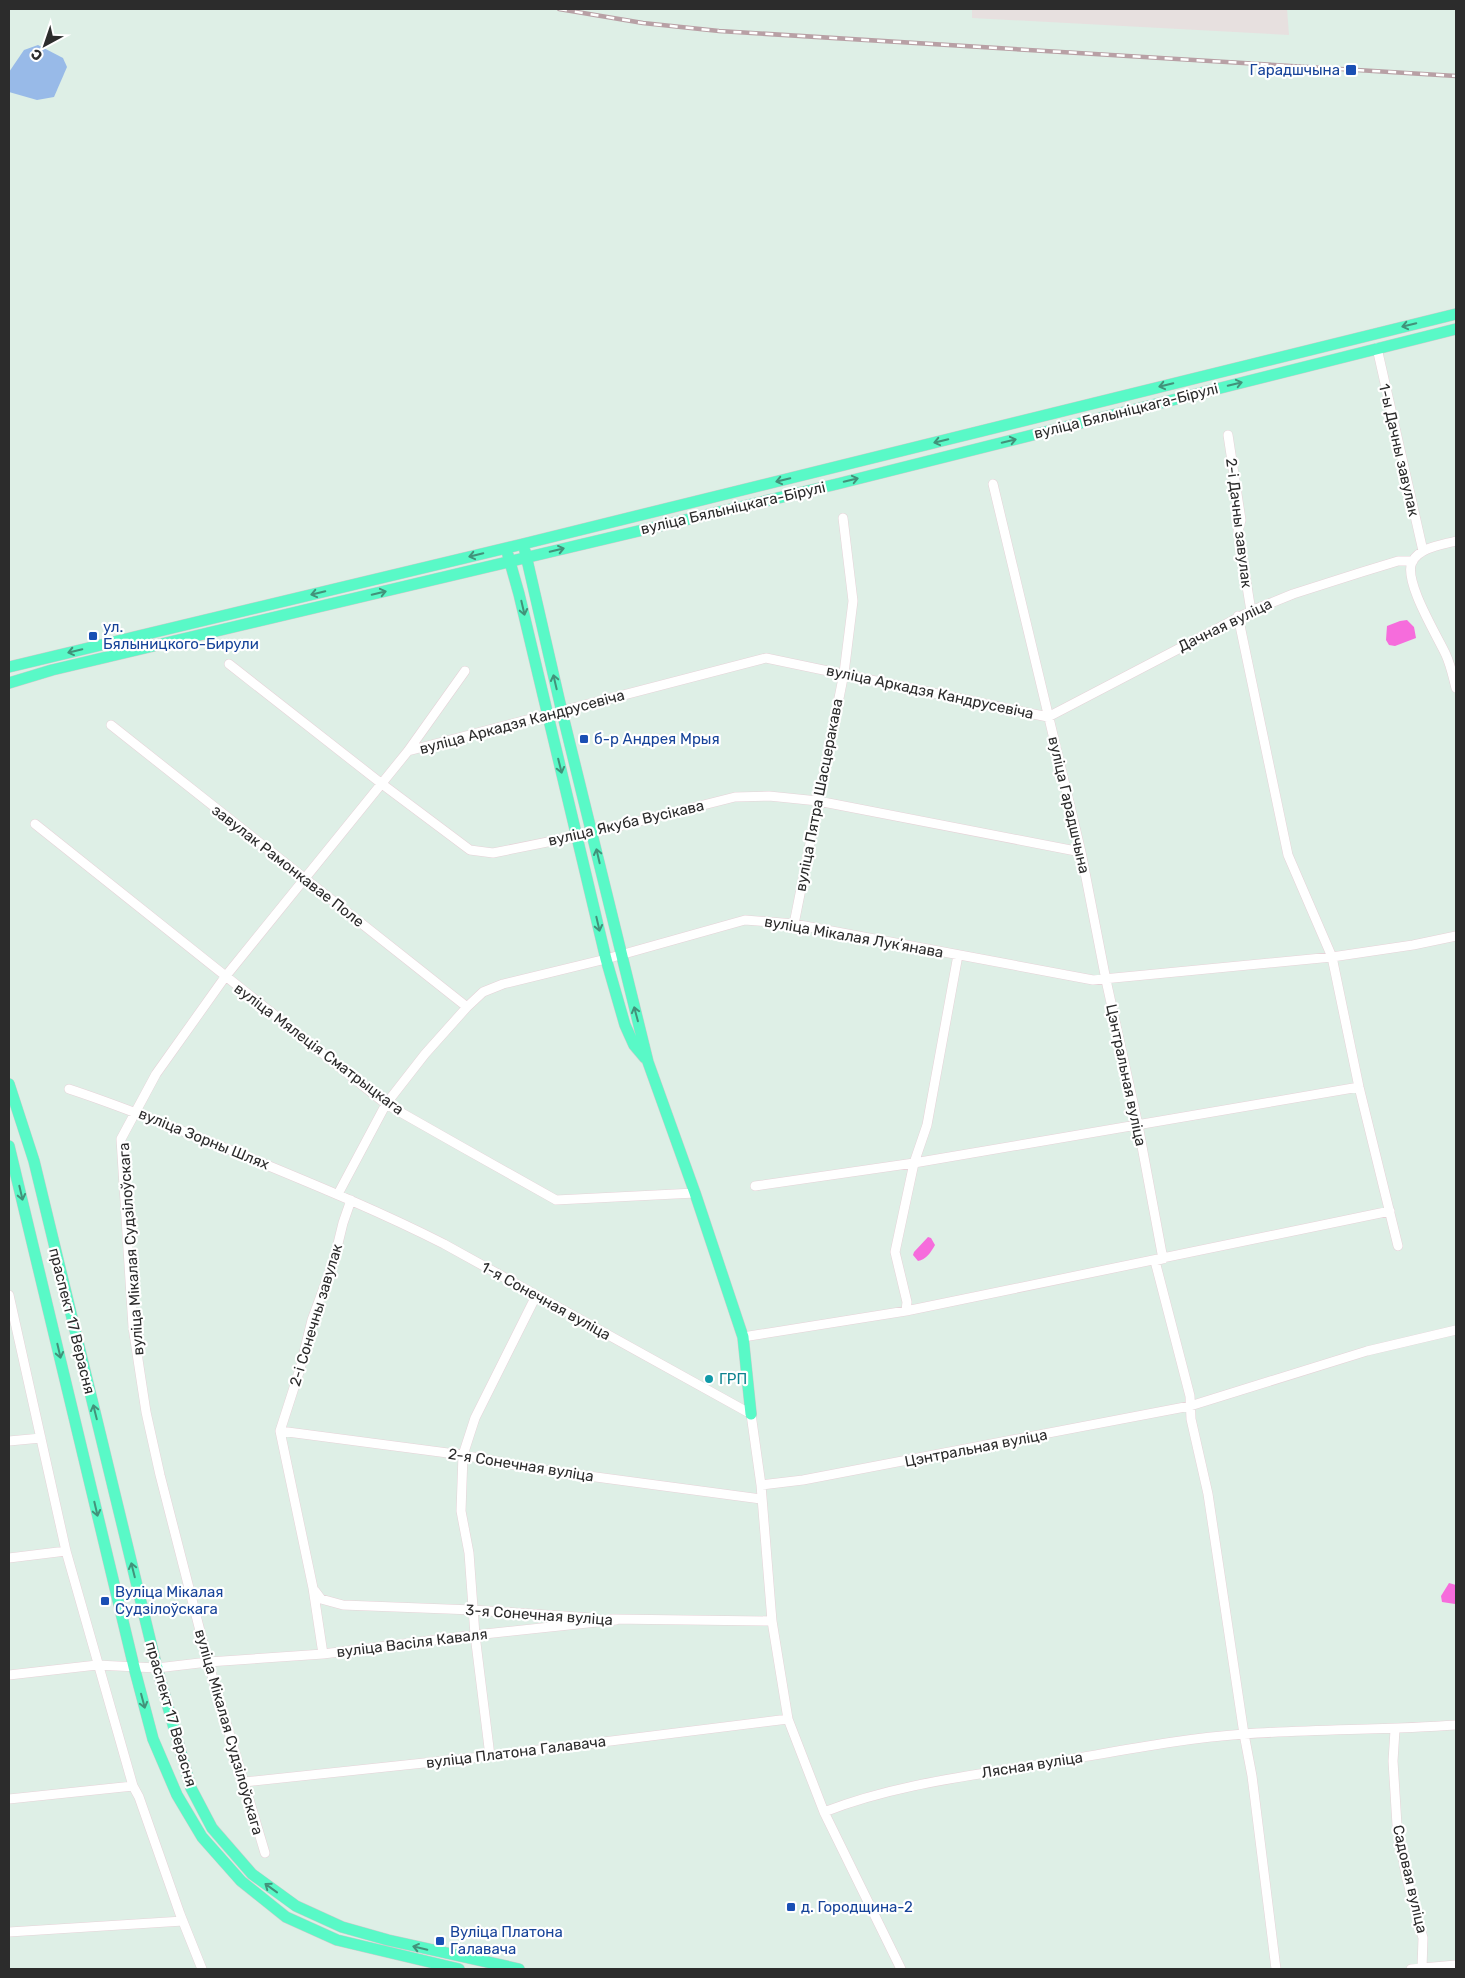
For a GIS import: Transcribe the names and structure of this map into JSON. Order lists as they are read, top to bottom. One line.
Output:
{"streets":{"main road":["вуліца Бялыніцкага-Бірулі","праспект 17 Верасня"],"street":["1-ы Дачны завулак","2-і Дачны завулак","Дачная вуліца","вуліца Аркадзя Кандрусевіча","вуліца Пятра Шасцеракава","вуліца Гарадшчына","вуліца Якуба Вусікава","завулак Рамонкавае Поле","вуліца Мікалая Лукʼянава","вуліца Мялеція Сматрыцкага","Цэнтральная вуліца","вуліца Зорны Шлях","вуліца Мікалая Судзілоўскага","1-я Сонечная вуліца","2-і Сонечны завулак","2-я Сонечная вуліца","3-я Сонечная вуліца","вуліца Васіля Каваля","вуліца Платона Галавача","Лясная вуліца","Садовая вуліца"]},"crossings":[["вуліца Бялыніцкага-Бірулі","1-ы Дачны завулак"],["2-і Дачны завулак","Дачная вуліца"],["Дачная вуліца","вуліца Аркадзя Кандрусевіча"],["Дачная вуліца","вуліца Гарадшчына"],["вуліца Аркадзя Кандрусевіча","вуліца Пятра Шасцеракава"],["вуліца Аркадзя Кандрусевіча","вуліца Гарадшчына"],["вуліца Аркадзя Кандрусевіча","вуліца Якуба Вусікава"],["вуліца Аркадзя Кандрусевіча","завулак Рамонкавае Поле"],["вуліца Аркадзя Кандрусевіча","вуліца Мялеція Сматрыцкага"],["вуліца Аркадзя Кандрусевіча","вуліца Зорны Шлях"],["вуліца Аркадзя Кандрусевіча","вуліца Мікалая Судзілоўскага"],["вуліца Пятра Шасцеракава","вуліца Якуба Вусікава"],["вуліца Пятра Шасцеракава","вуліца Мікалая Лукʼянава"],["вуліца Гарадшчына","вуліца Якуба Вусікава"],["вуліца Гарадшчына","вуліца Мікалая Лукʼянава"],["вуліца Гарадшчына","Цэнтральная вуліца"],["завулак Рамонкавае Поле","вуліца Мікалая Лукʼянава"],["вуліца Мікалая Лукʼянава","вуліца Мялеція Сматрыцкага"],["вуліца Мікалая Лукʼянава","Цэнтральная вуліца"],["вуліца Мікалая Лукʼянава","вуліца Зорны Шлях"],["вуліца Мікалая Лукʼянава","1-я Сонечная вуліца"],["Цэнтральная вуліца","Лясная вуліца"],["вуліца Зорны Шлях","вуліца Мікалая Судзілоўскага"],["вуліца Зорны Шлях","1-я Сонечная вуліца"],["вуліца Мікалая Судзілоўскага","вуліца Васіля Каваля"],["вуліца Мікалая Судзілоўскага","вуліца Платона Галавача"],["1-я Сонечная вуліца","2-і Сонечны завулак"],["2-і Сонечны завулак","2-я Сонечная вуліца"],["праспект 17 Верасня","вуліца Васіля Каваля"],["3-я Сонечная вуліца","вуліца Васіля Каваля"],["Лясная вуліца","Садовая вуліца"]],"places":{"transit":["Гарадшчына","ул. Бялыницкого-Бирули","б-р Андрея Мрыя","Вуліца Мікалая Судзілоўскага","д. Городщина-2","Вуліца Платона Галавача"],"other":["ГРП"]},"north":"bottom left"}
